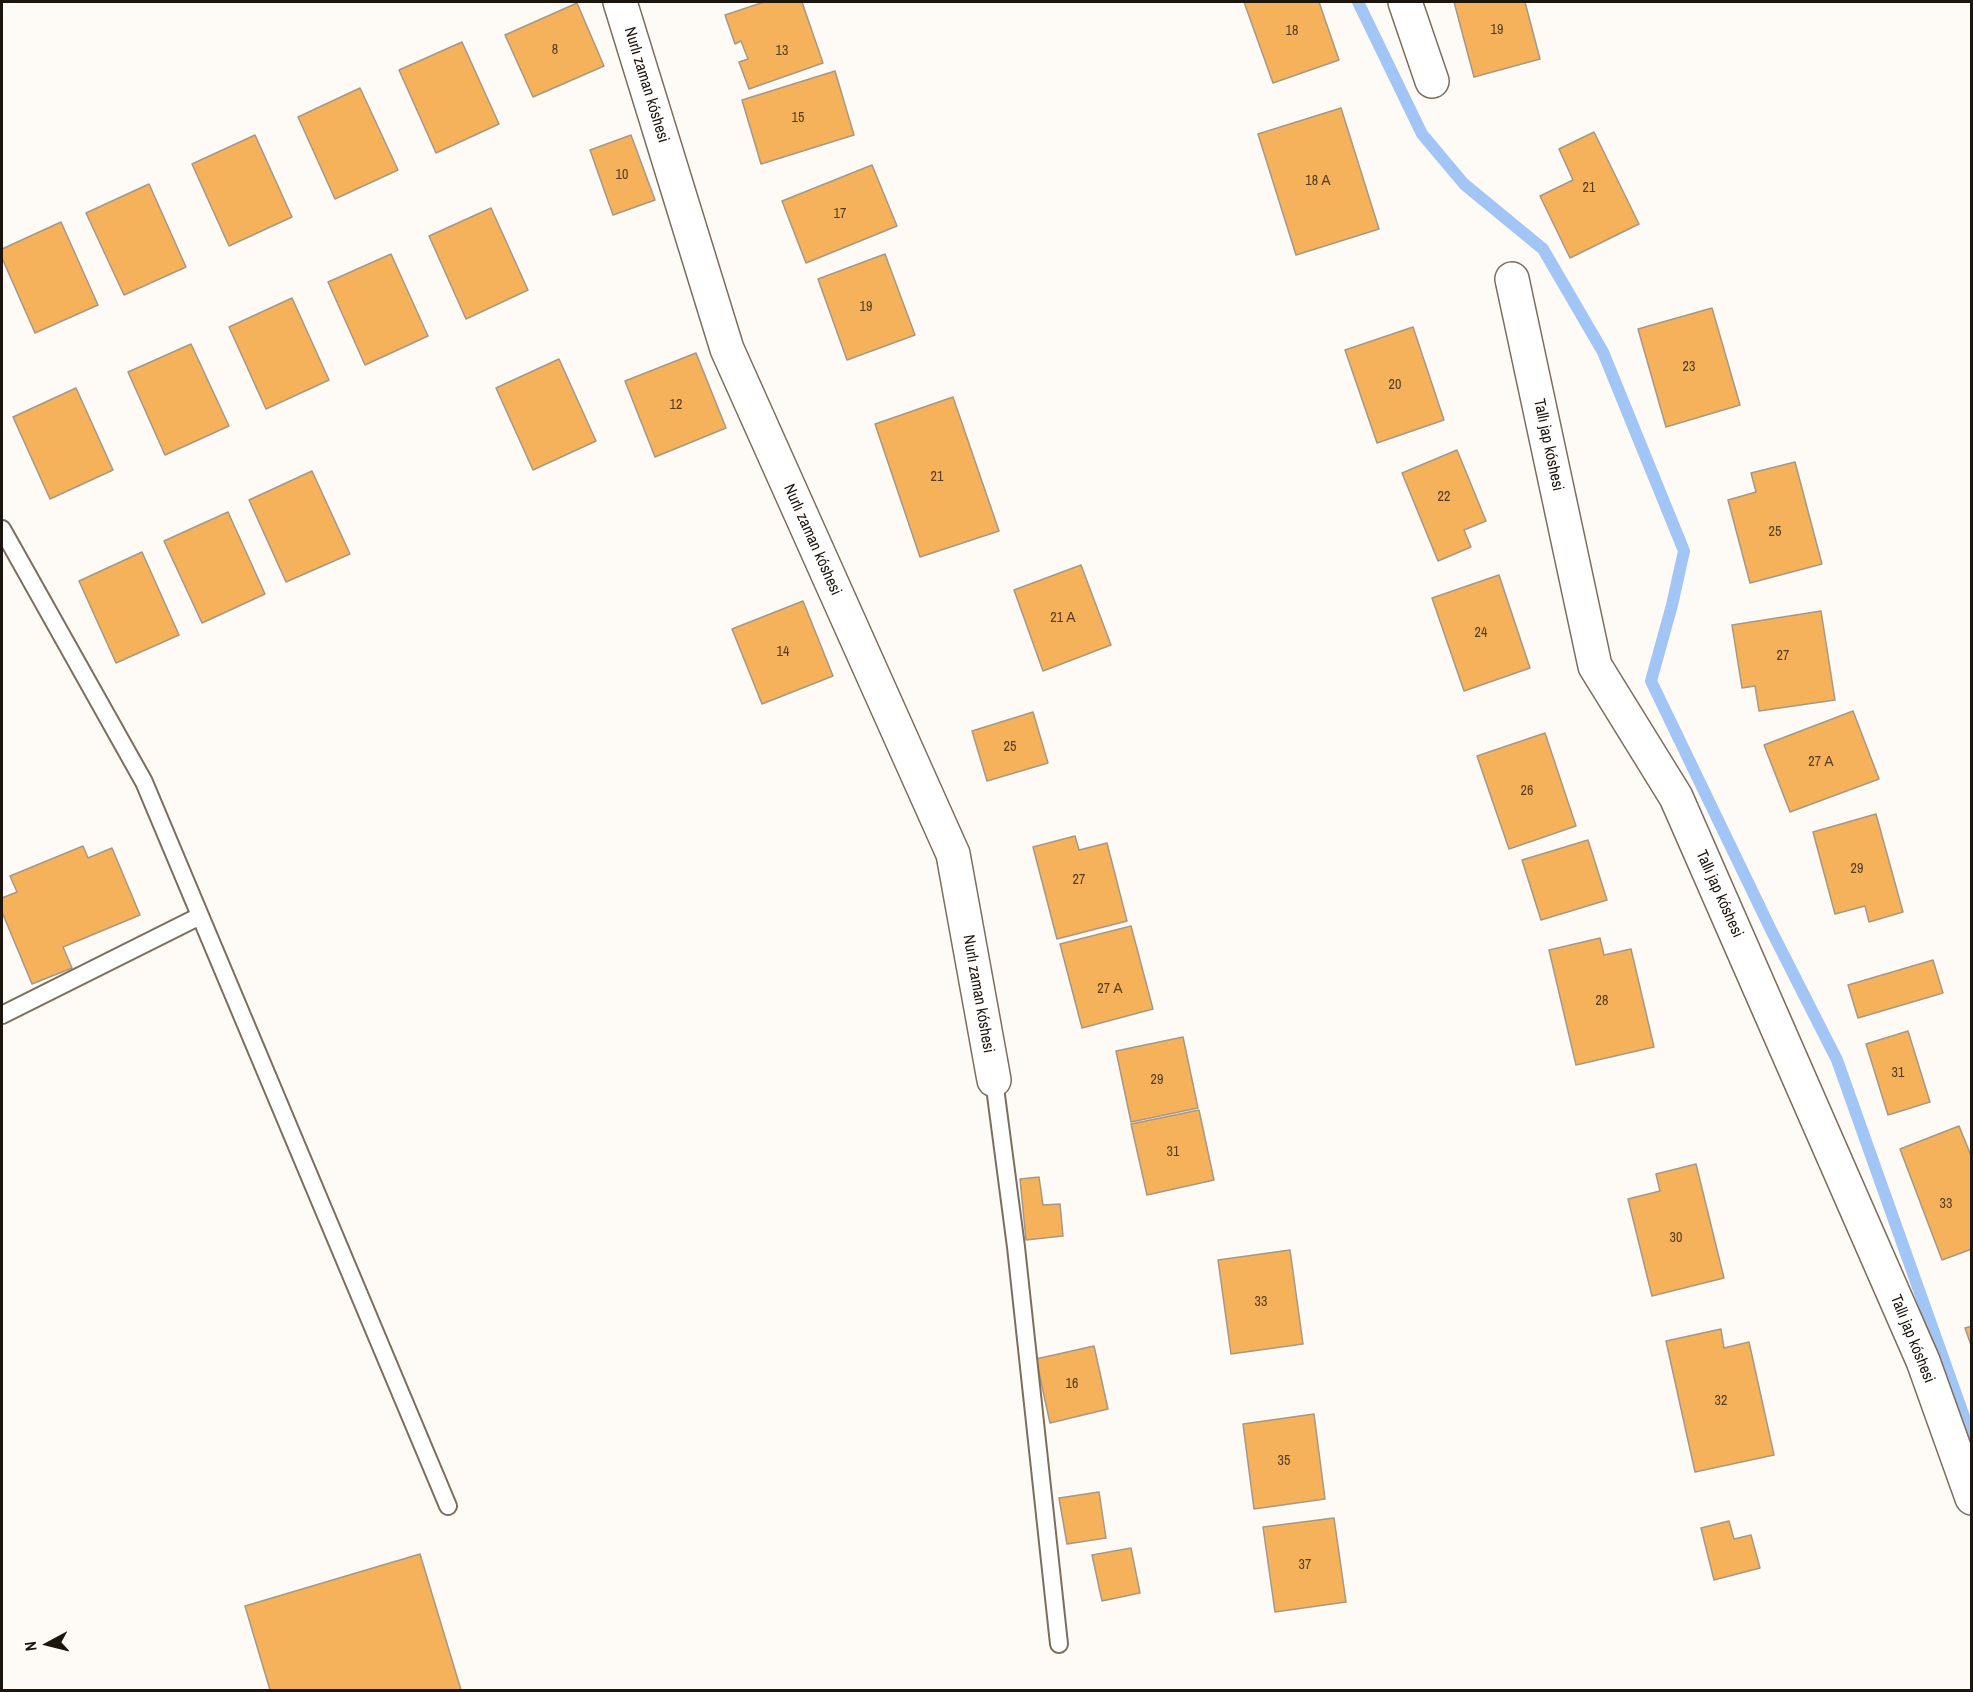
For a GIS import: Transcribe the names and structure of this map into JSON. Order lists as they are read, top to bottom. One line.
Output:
{"streets":{"street":["Nurlı zaman kóshesi","Tallı jap kóshesi"]},"house_numbers":["19","18","8","13","15","10","18 А","21","17","19","23","20","12","21","22","25","21 А","24","14","27","25","27 А","26","29","27","27 А","28","31","29","31","33","30","33","16","32","35","37"],"north":"left"}
